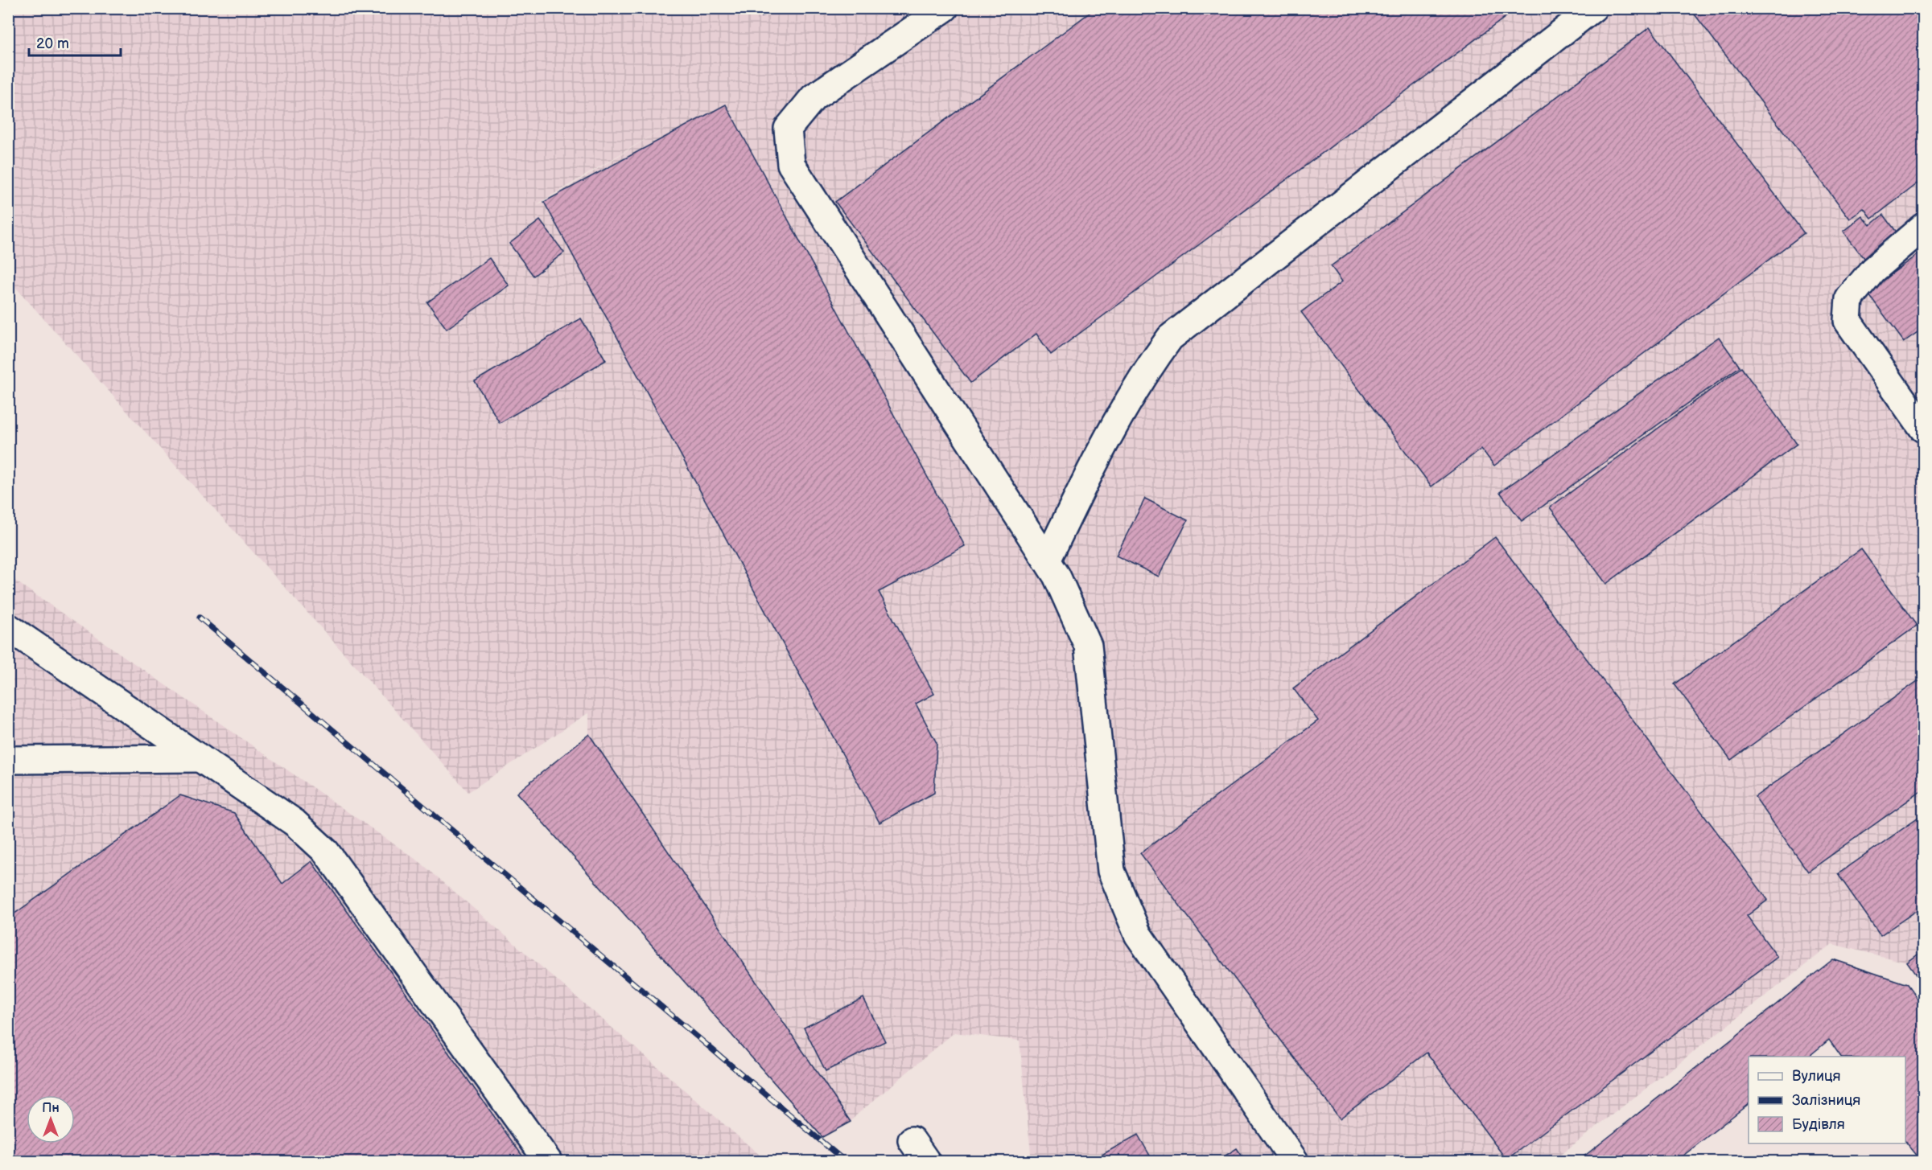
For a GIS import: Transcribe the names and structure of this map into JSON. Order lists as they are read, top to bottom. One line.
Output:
{"legend":["Вулиця","Залізниця","Будівля"],"scale_bar":"20 m","north":"top"}
